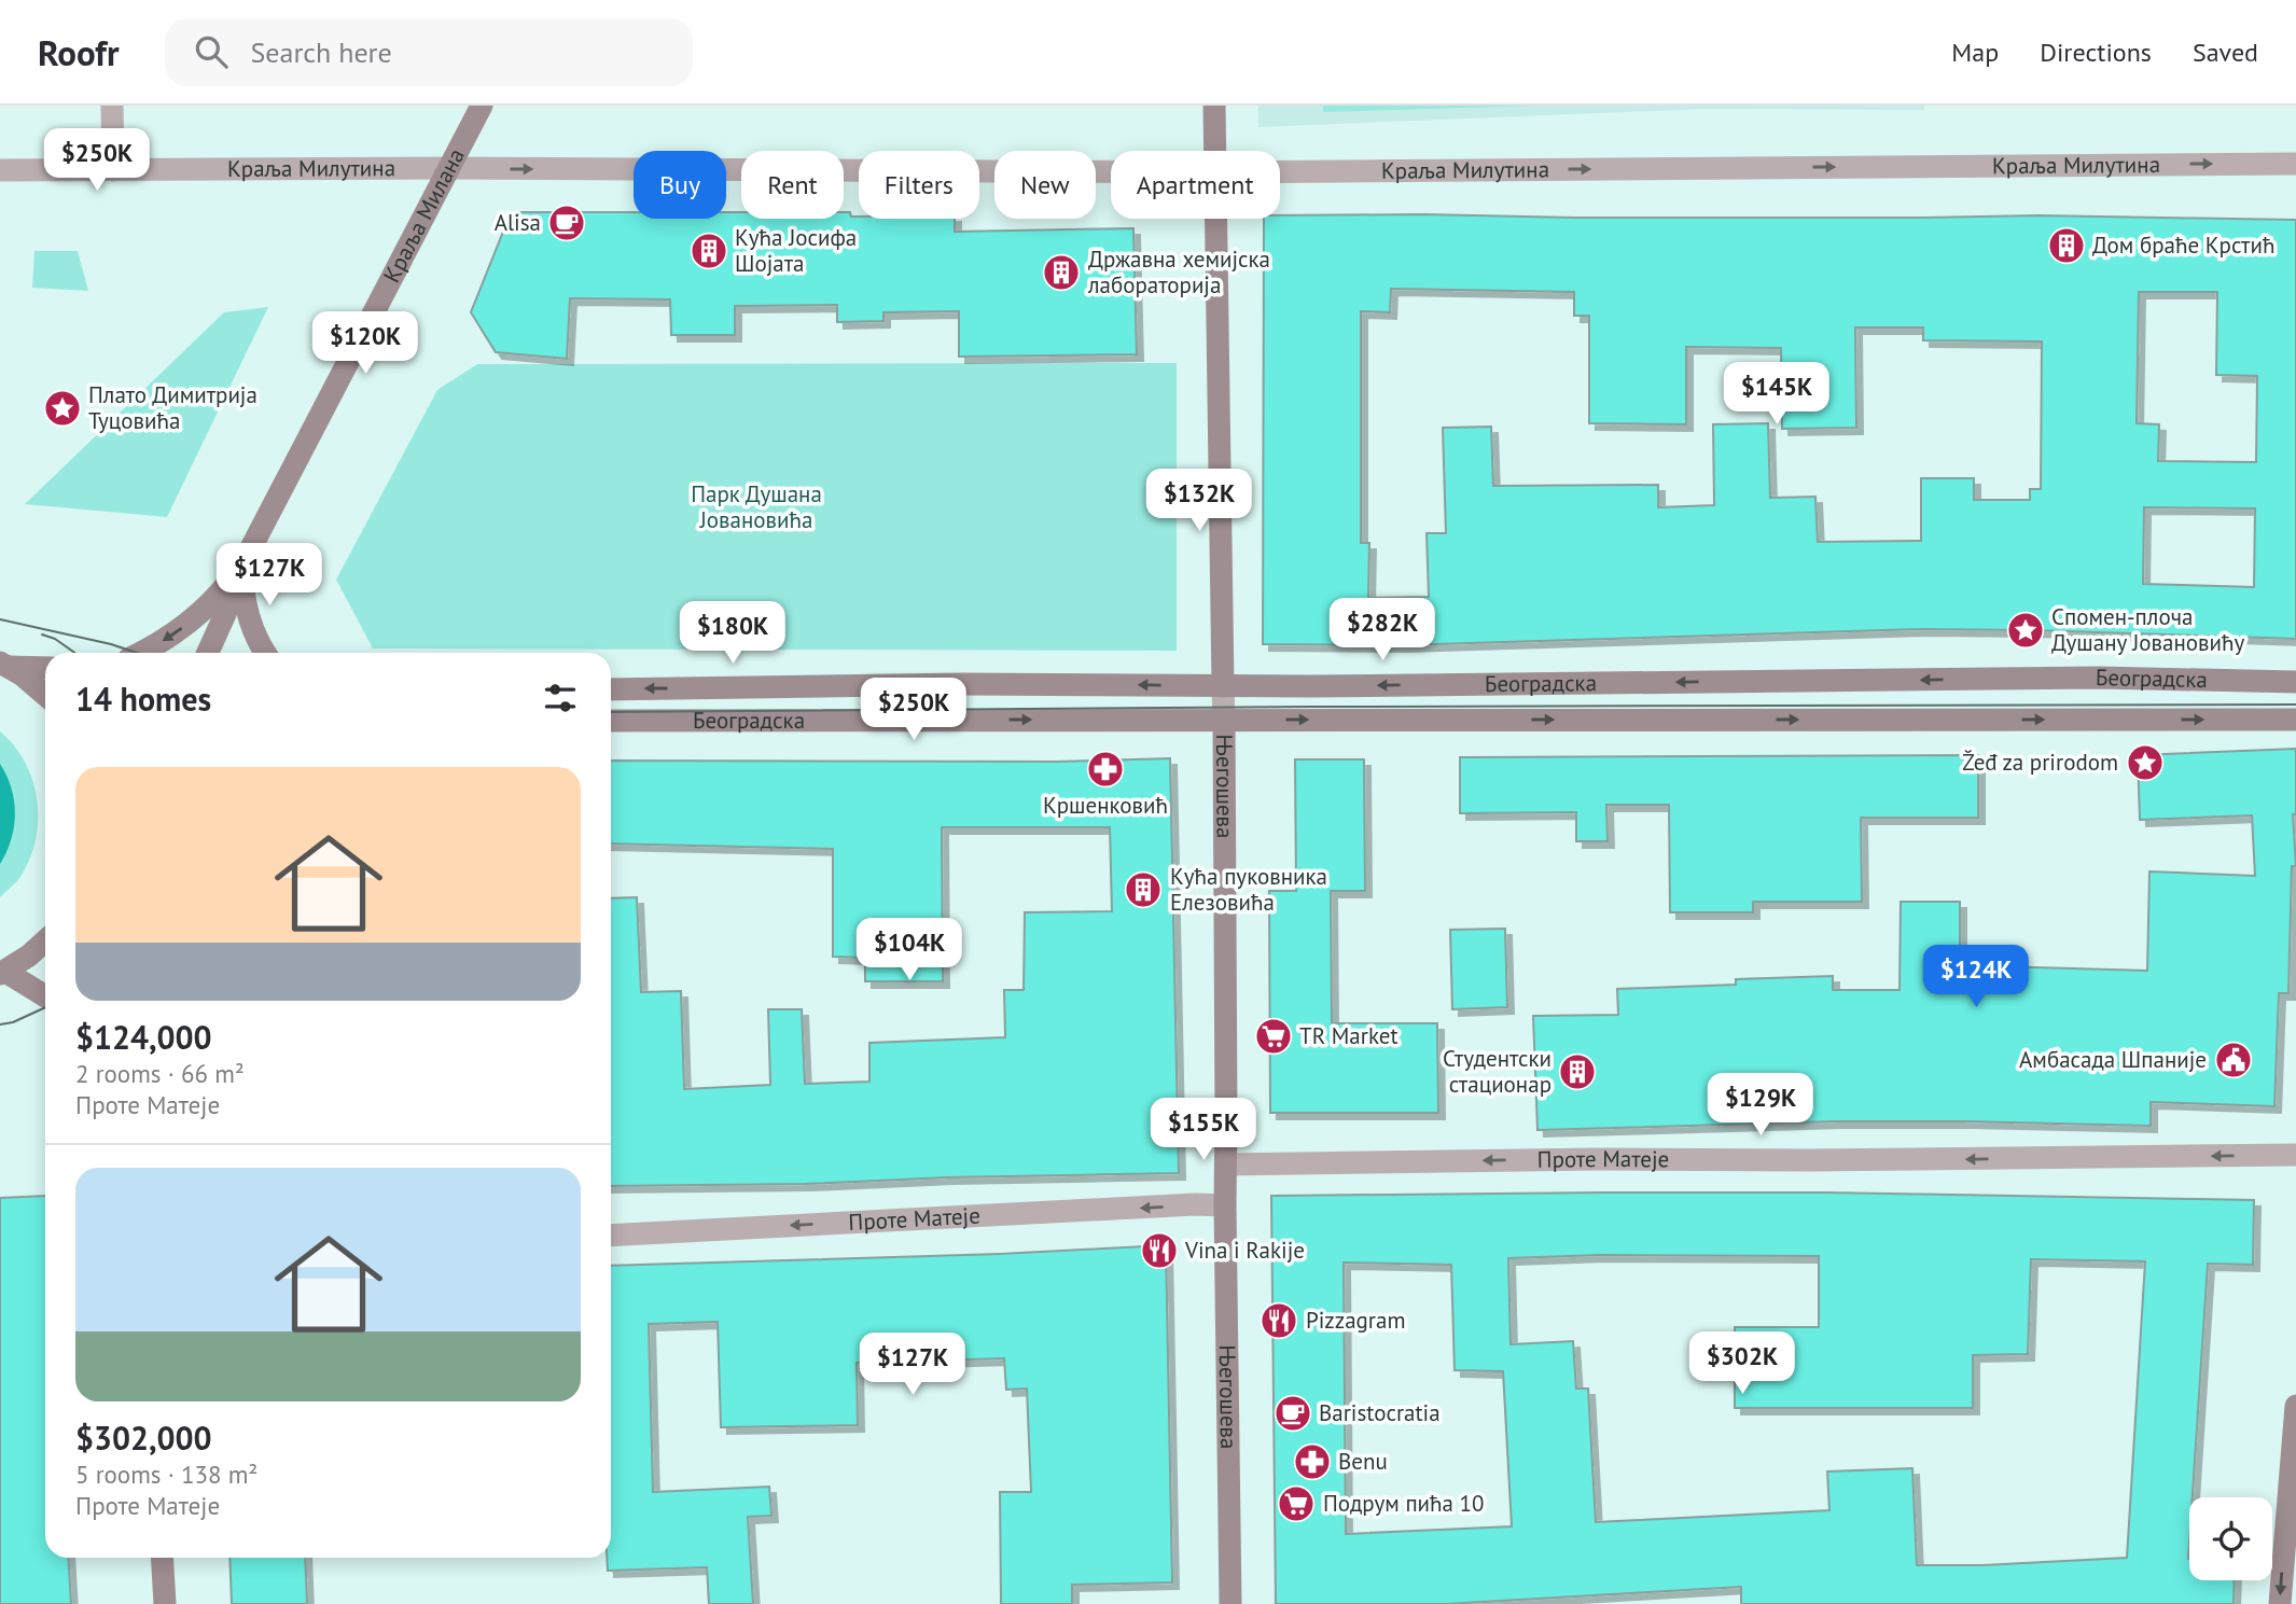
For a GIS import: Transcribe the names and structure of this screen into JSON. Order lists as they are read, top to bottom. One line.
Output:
{"streets":{"main road":["Краља Милана","Београдска","Његошева"],"street":["Краља Милутина","Проте Матеје"]},"crossings":[["Краља Милутина","Краља Милана"],["Београдска","Његошева"],["Његошева","Проте Матеје"]],"one_way":["Краља Милутина","Проте Матеје"],"parks":["Парк Душана Јовановића"],"places":{"cafe":["Alisa","Baristocratia"],"building":["Дом браће Крстић","Кућа Јосифа Шојата","Државна хемијска лабораторија","Кућа пуковника Елезовића","Студентски стационар"],"place":["Плато Димитрија Туцовића","Спомен-плоча Душану Јовановићу","Žeđ za prirodom"],"pharmacy":["Кршенковић","Benu"],"supermarket":["TR Market","Подрум пића 10"],"public building":["Амбасада Шпаније"],"restaurant":["Vina i Rakije","Pizzagram"]},"page":{"header":"Roofr","search":"Search here","nav":["Map","Directions","Saved"],"price":["$250K","$120K","$145K","$132K","$127K","$282K","$180K","$250K","$104K","$124K","$129K","$155K","$302K","$127K"],"chip":["Buy","Rent","Filters","New","Apartment"],"heading":"14 homes","list":[{"name":"$124,000","note":"2 rooms · 66 m² · Проте Матеје"},{"name":"$302,000","note":"5 rooms · 138 m² · Проте Матеје"}]}}
